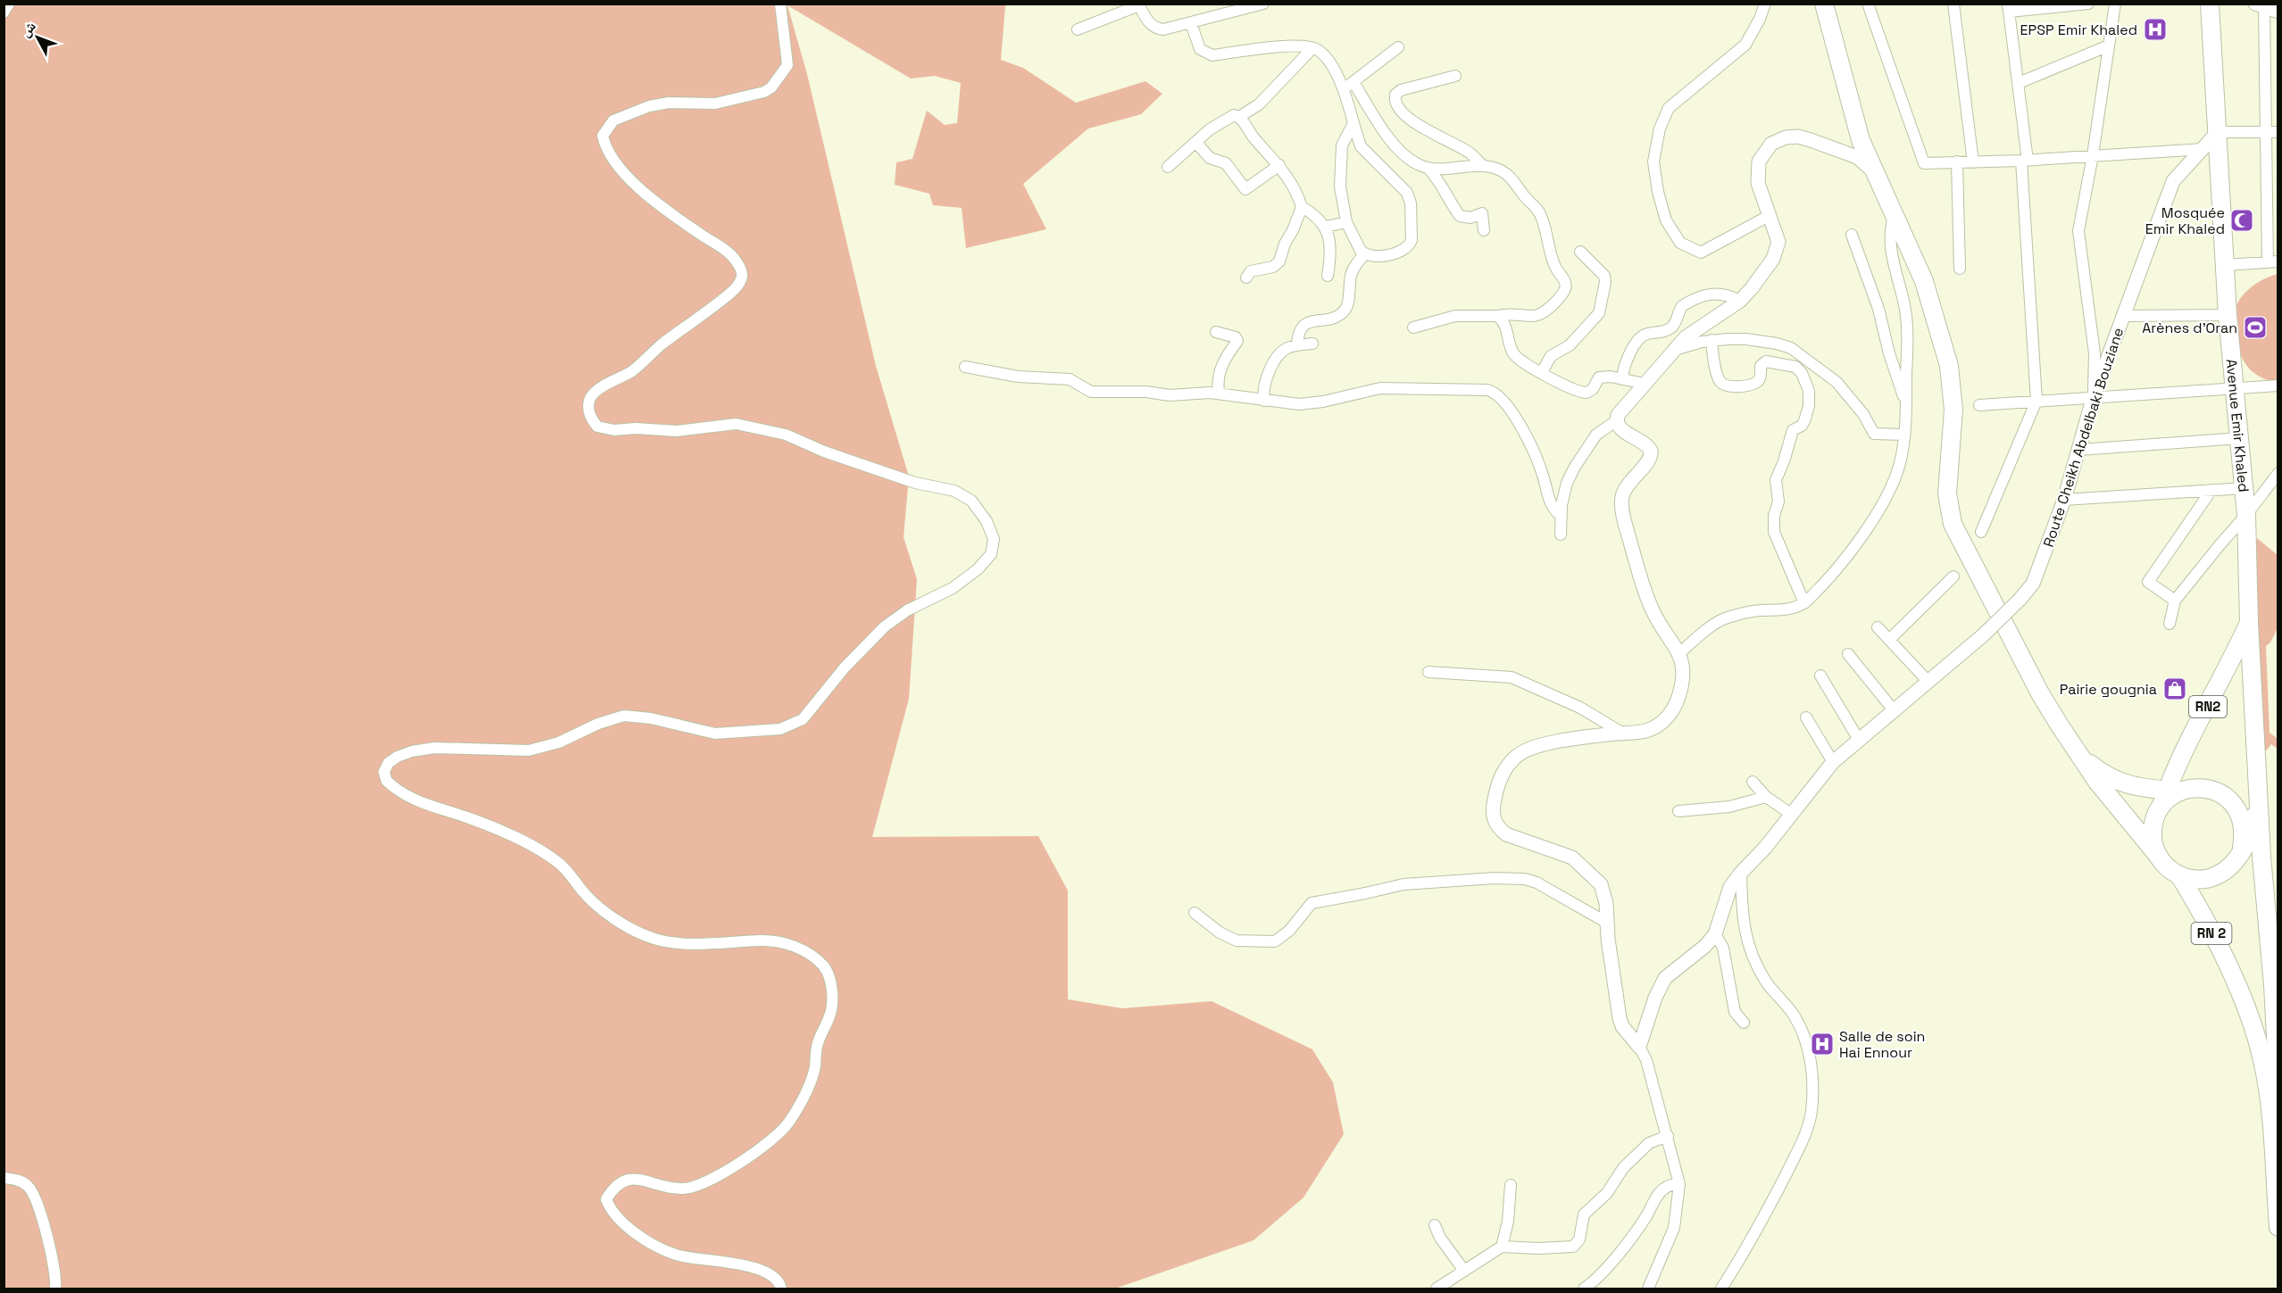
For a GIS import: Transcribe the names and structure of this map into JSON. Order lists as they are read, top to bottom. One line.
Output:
{"streets":{"main road":["Avenue Emir Khaled","RN2","RN 2"],"street":["Route Cheikh Abdelbaki Bouziane"]},"crossings":[["Avenue Emir Khaled","Route Cheikh Abdelbaki Bouziane"],["Avenue Emir Khaled","RN2"],["RN2","RN 2"]],"places":{"hospital":["EPSP Emir Khaled","Salle de soin Hai Ennour"],"mosque":["Mosquée Emir Khaled"],"sports":["Arènes d'Oran"],"shop":["Pairie gougnia"]},"north":"top left"}
